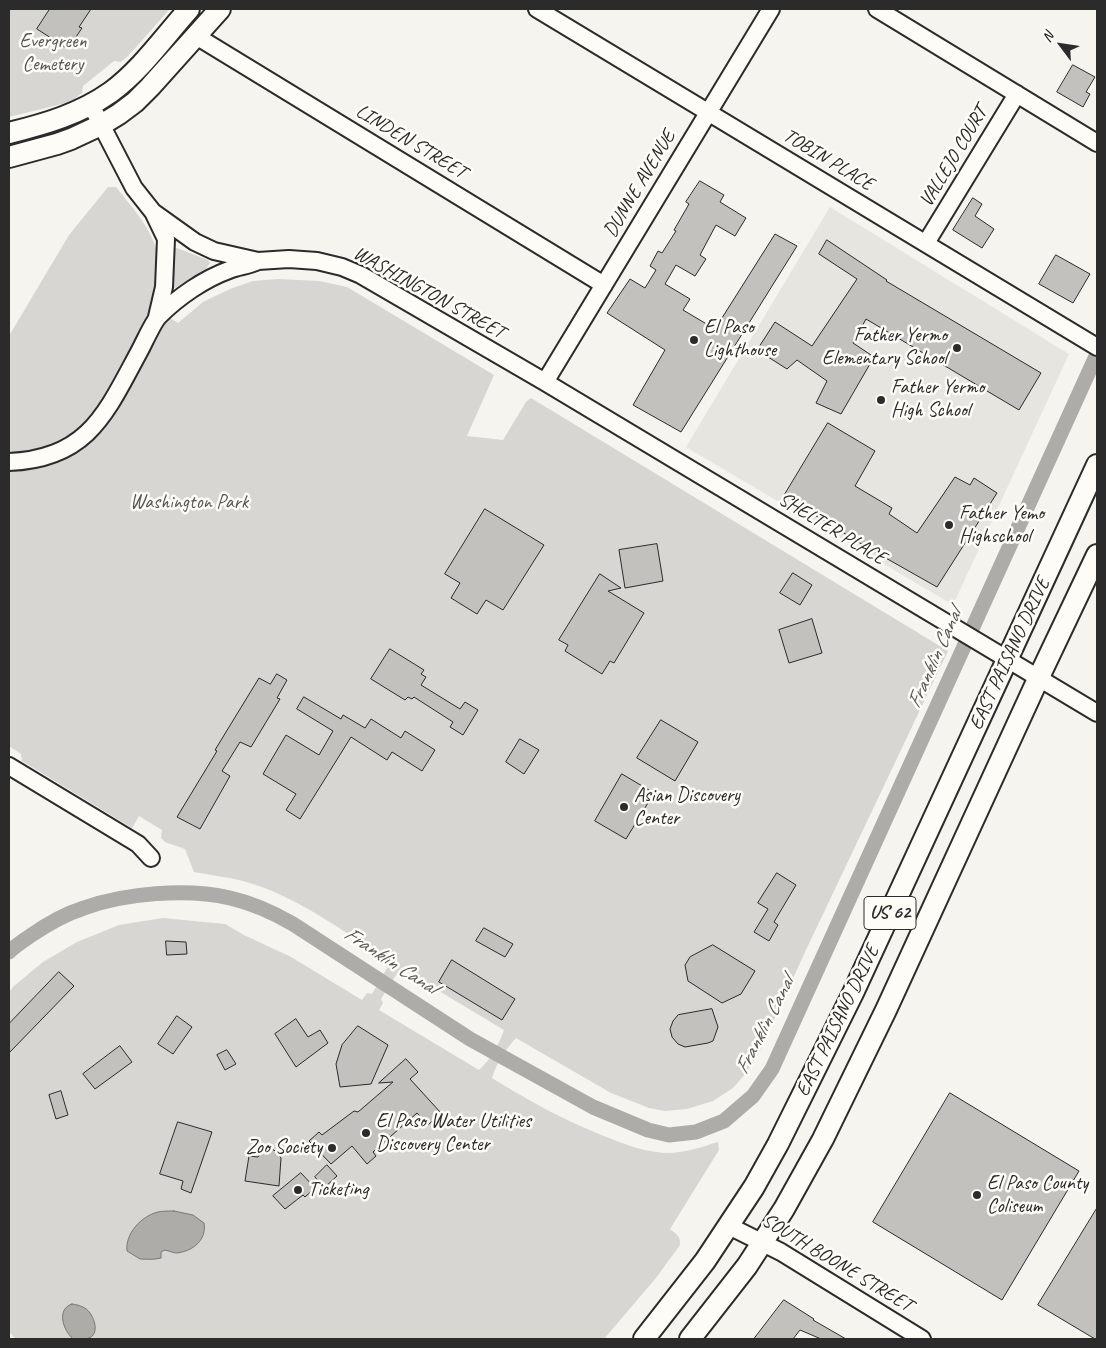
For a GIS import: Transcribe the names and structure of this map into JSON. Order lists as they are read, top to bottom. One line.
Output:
{"streets":{"main road":["EAST PAISANO DRIVE","US 62"],"street":["LINDEN STREET","VALLEJO COURT","TOBIN PLACE","DUNNE AVENUE","WASHINGTON STREET","SHELTER PLACE","SOUTH BOONE STREET"]},"crossings":[["LINDEN STREET","DUNNE AVENUE"],["VALLEJO COURT","TOBIN PLACE"],["TOBIN PLACE","DUNNE AVENUE"],["DUNNE AVENUE","WASHINGTON STREET"],["DUNNE AVENUE","SHELTER PLACE"],["WASHINGTON STREET","SHELTER PLACE"],["SHELTER PLACE","EAST PAISANO DRIVE"],["EAST PAISANO DRIVE","SOUTH BOONE STREET"]],"water":["Franklin Canal"],"parks":["Evergreen Cemetery","Washington Park"],"places":["El Paso Lighthouse","Father Yermo Elementary School","Father Yermo High School","Father Yemo Highschool","Asian Discovery Center","El Paso Water Utilities Discovery Center","Zoo Society","Ticketing","El Paso County Coliseum"],"north":"top left"}
